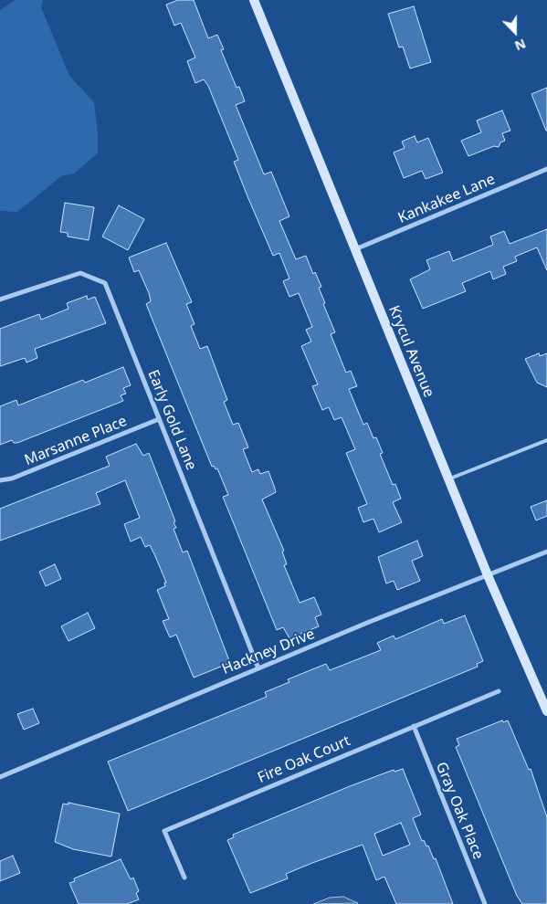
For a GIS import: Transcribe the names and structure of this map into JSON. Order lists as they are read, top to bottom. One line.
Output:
{"streets":{"street":["Kankakee Lane","Krycul Avenue","Early Gold Lane","Marsanne Place","Hackney Drive","Fire Oak Court","Gray Oak Place"]},"crossings":[["Kankakee Lane","Krycul Avenue"],["Krycul Avenue","Hackney Drive"],["Early Gold Lane","Marsanne Place"],["Early Gold Lane","Hackney Drive"],["Fire Oak Court","Gray Oak Place"]],"north":"bottom"}
